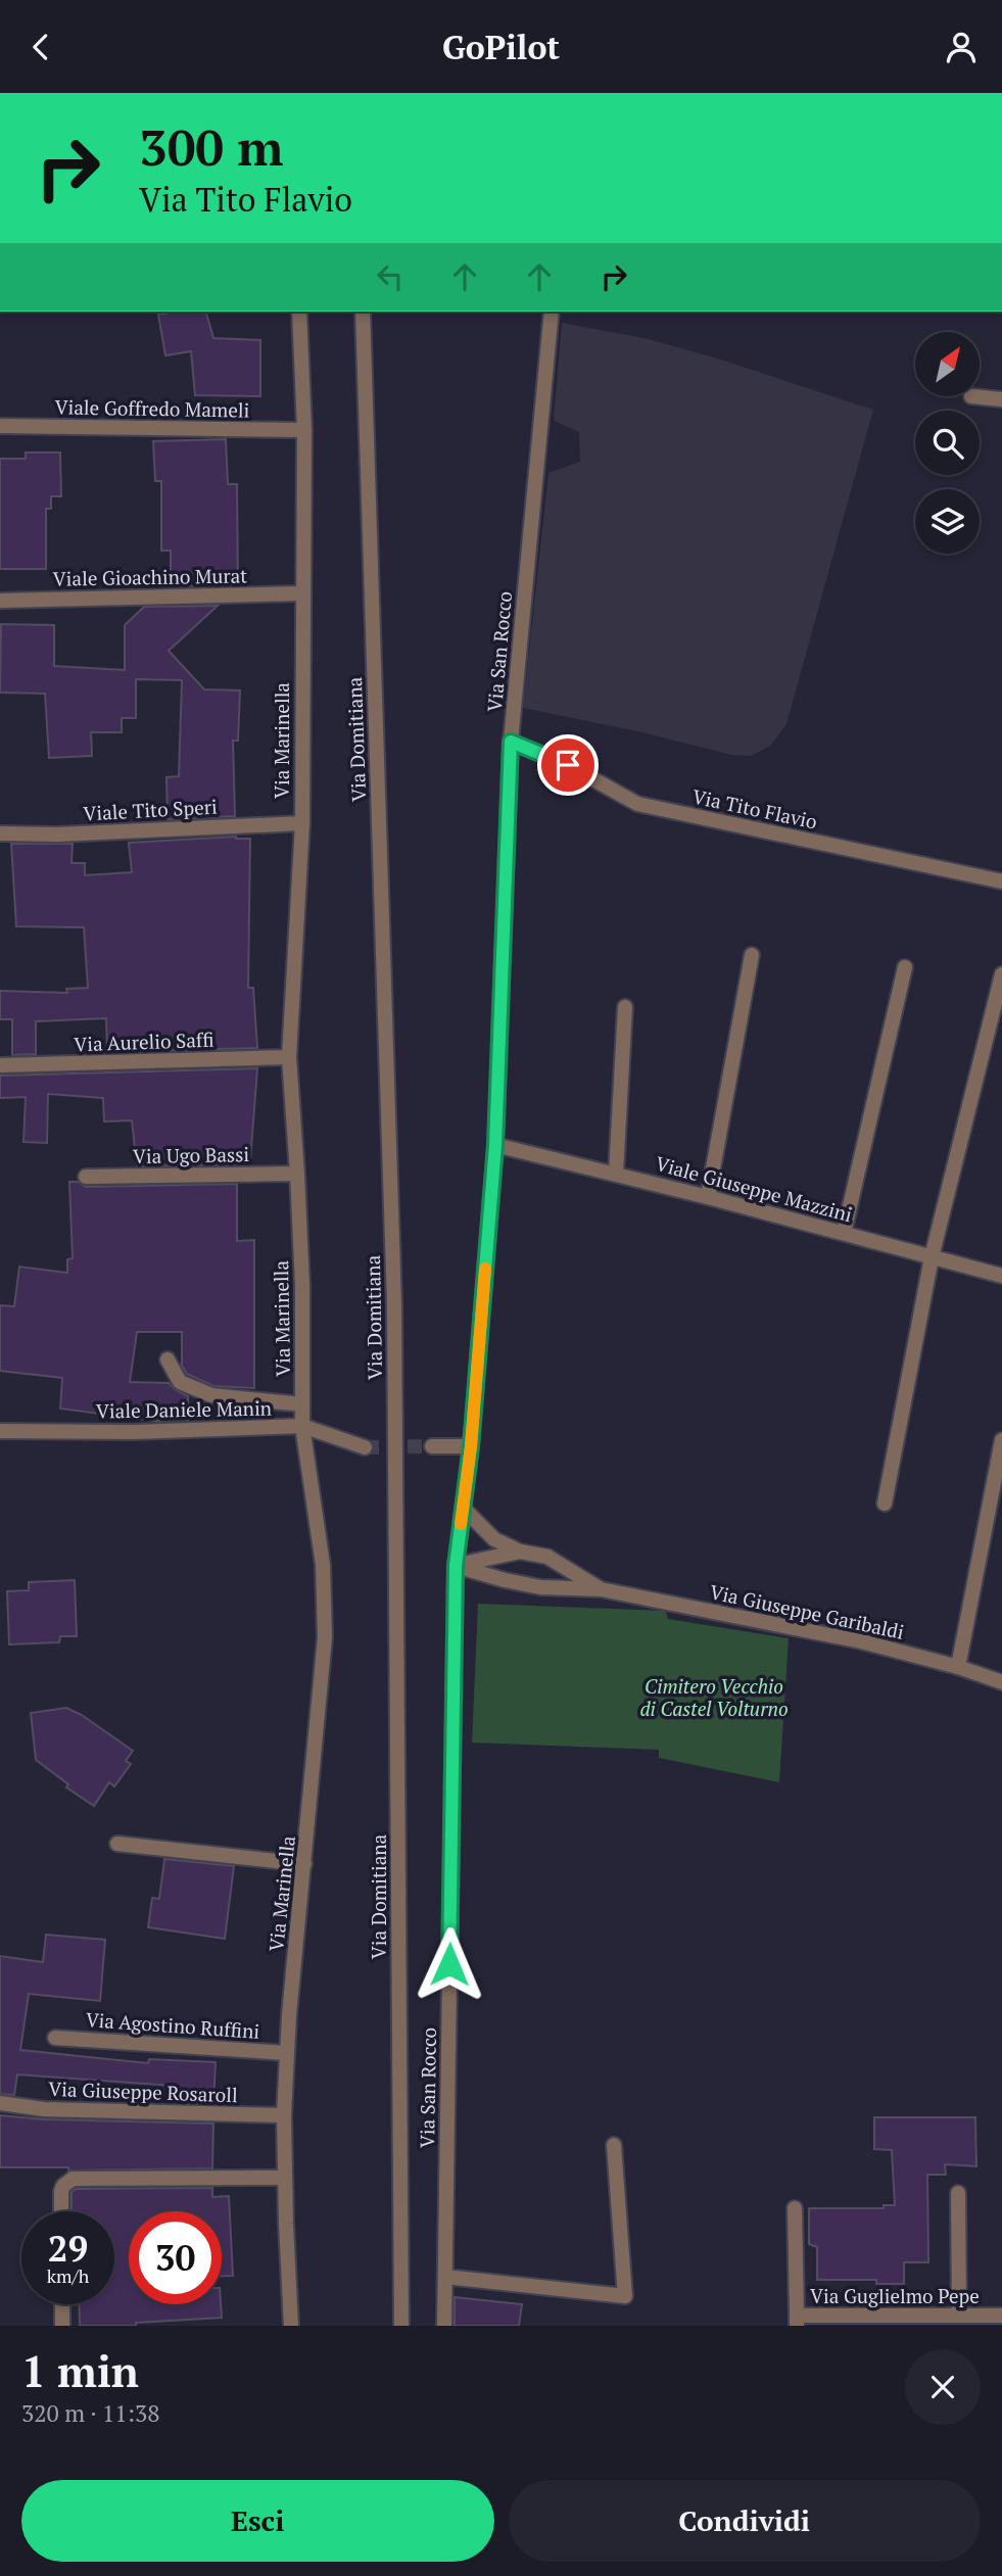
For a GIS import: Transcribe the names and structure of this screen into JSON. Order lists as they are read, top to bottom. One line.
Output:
{"streets":{"street":["Viale Goffredo Mameli","Viale Gioachino Murat","Via San Rocco","Via Domitiana","Via Marinella","Via Tito Flavio","Viale Tito Speri","Via Aurelio Saffi","Via Ugo Bassi","Viale Giuseppe Mazzini","Viale Daniele Manin","Via Giuseppe Garibaldi","Via Agostino Ruffini","Via Giuseppe Rosaroll","Via Guglielmo Pepe"]},"crossings":[["Viale Goffredo Mameli","Via Marinella"],["Viale Gioachino Murat","Via Marinella"],["Via San Rocco","Via Tito Flavio"],["Via San Rocco","Viale Giuseppe Mazzini"],["Via San Rocco","Via Giuseppe Garibaldi"],["Via Marinella","Viale Tito Speri"],["Via Marinella","Via Aurelio Saffi"],["Via Marinella","Via Ugo Bassi"],["Via Marinella","Viale Daniele Manin"],["Via Marinella","Via Agostino Ruffini"],["Via Marinella","Via Giuseppe Rosaroll"]],"parks":["Cimitero Vecchio di Castel Volturno"],"north":"top right","page":{"header":"GoPilot","turn":["300 m","Via Tito Flavio"],"speed":"29 km/h","limit":"30","heading":["1 min","320 m · 11:38"],"buttons":["Esci","Condividi"]}}
